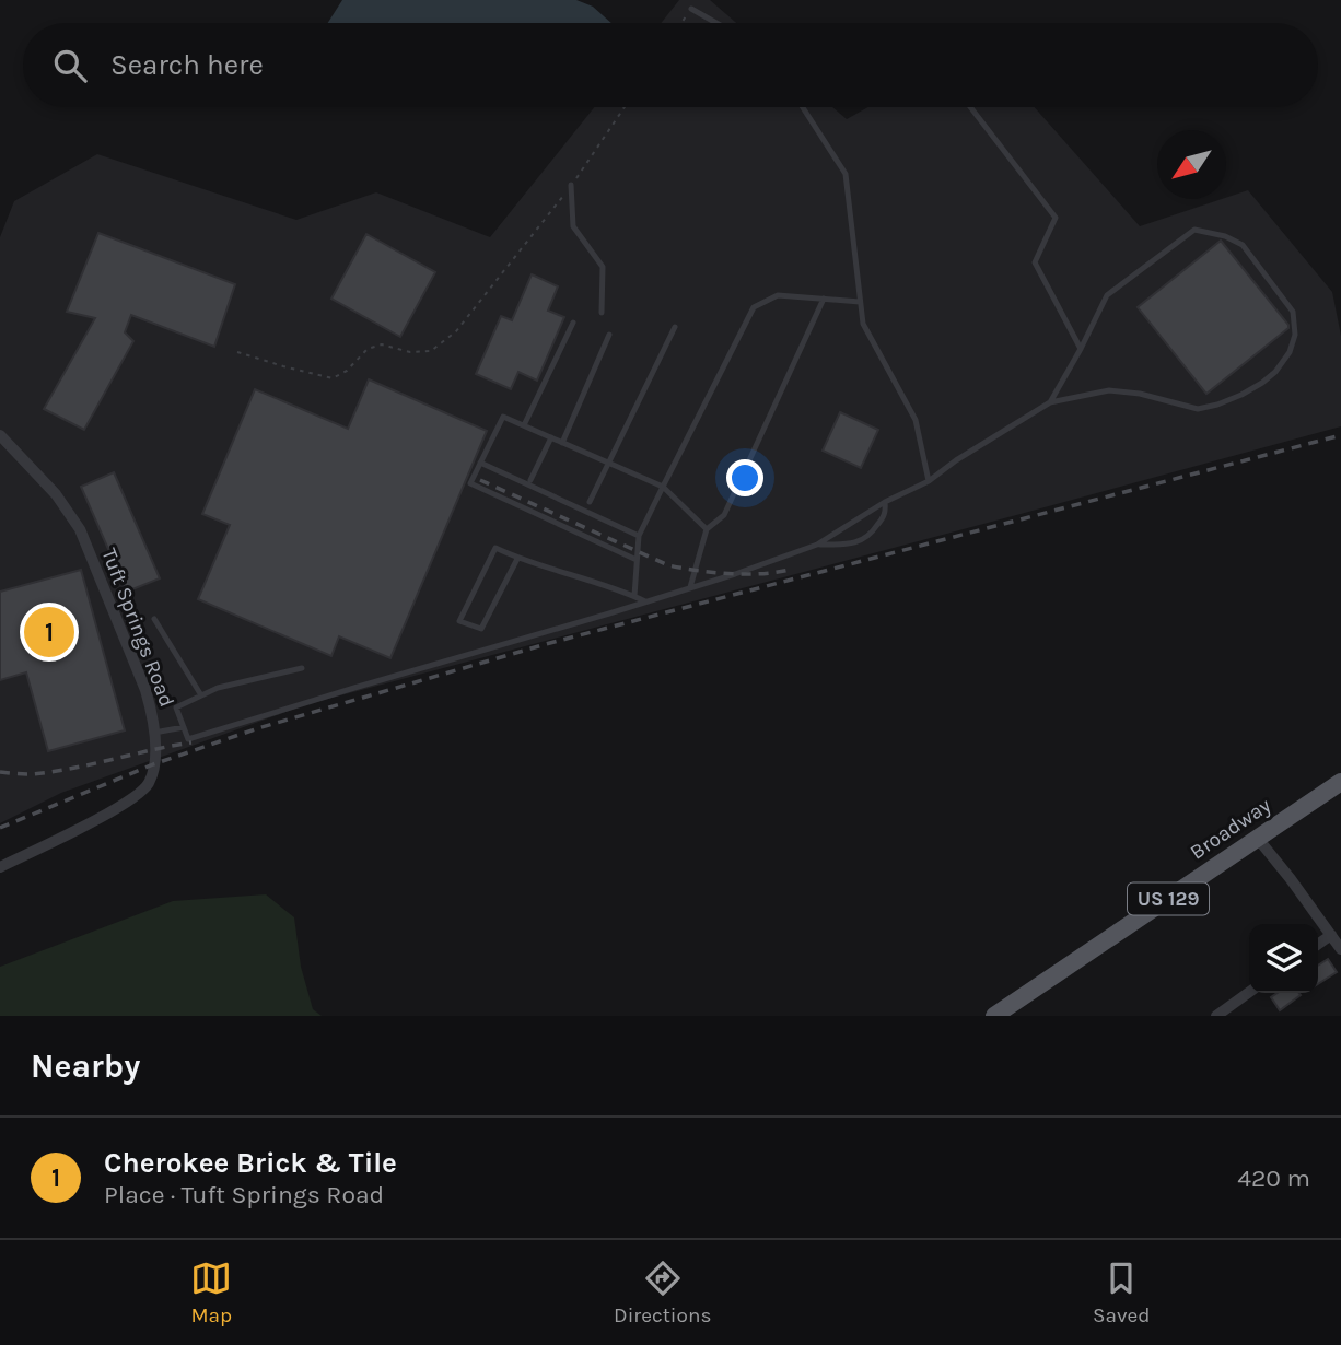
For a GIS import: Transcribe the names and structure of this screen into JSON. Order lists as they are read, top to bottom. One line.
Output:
{"streets":{"main road":["Broadway","US 129"],"street":["Tuft Springs Road"]},"north":"bottom left","page":{"search":"Search here","pins":"1","heading":"Nearby","list":[{"mark":"1","name":"Cherokee Brick & Tile","note":"Place · Tuft Springs Road","value":"420 m"}],"nav":["Map","Directions","Saved"]}}
